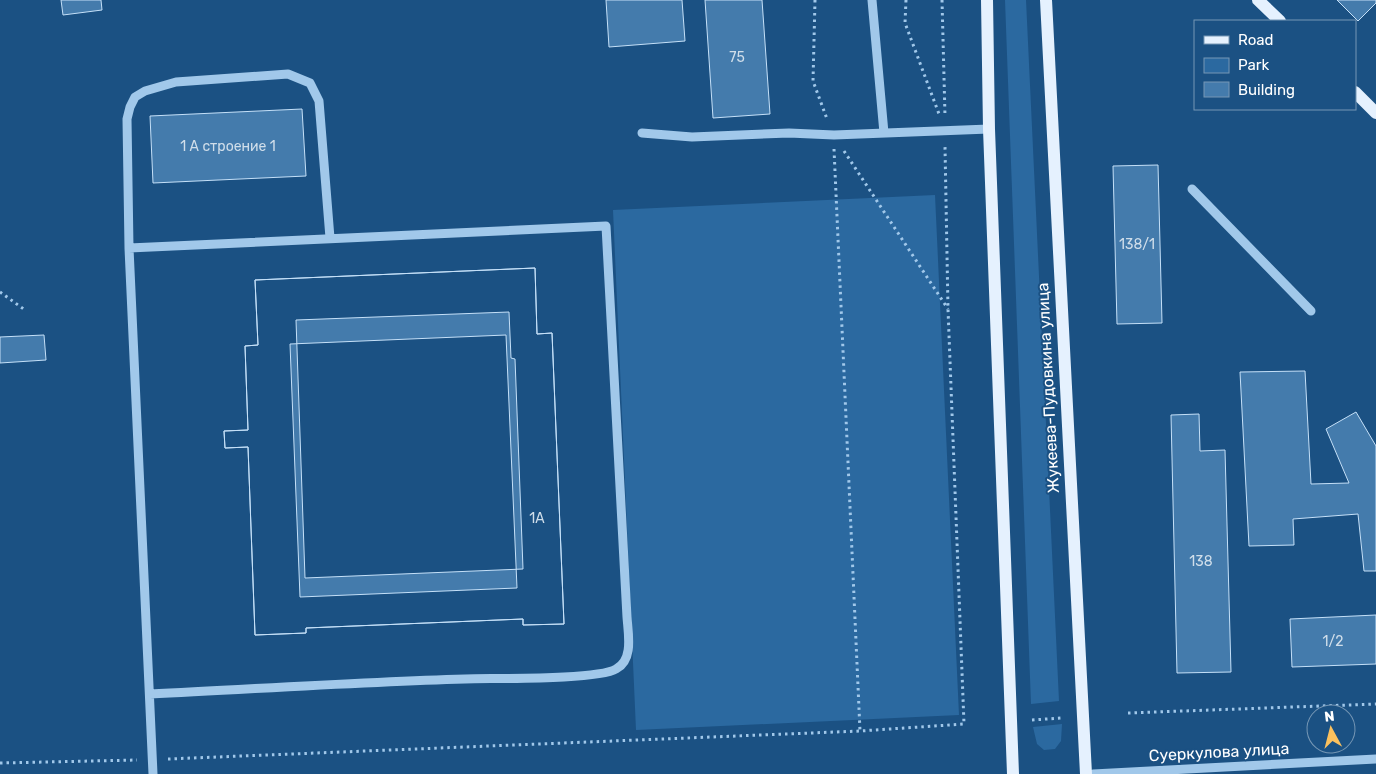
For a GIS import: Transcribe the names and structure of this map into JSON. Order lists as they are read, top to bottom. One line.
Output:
{"streets":{"main road":["Жукеева-Пудовкина улица"],"street":["Суеркулова улица"]},"house_numbers":["75","1 А строение 1","138/1","1А","138","1/2"],"legend":["Road","Park","Building"],"north":"top"}
